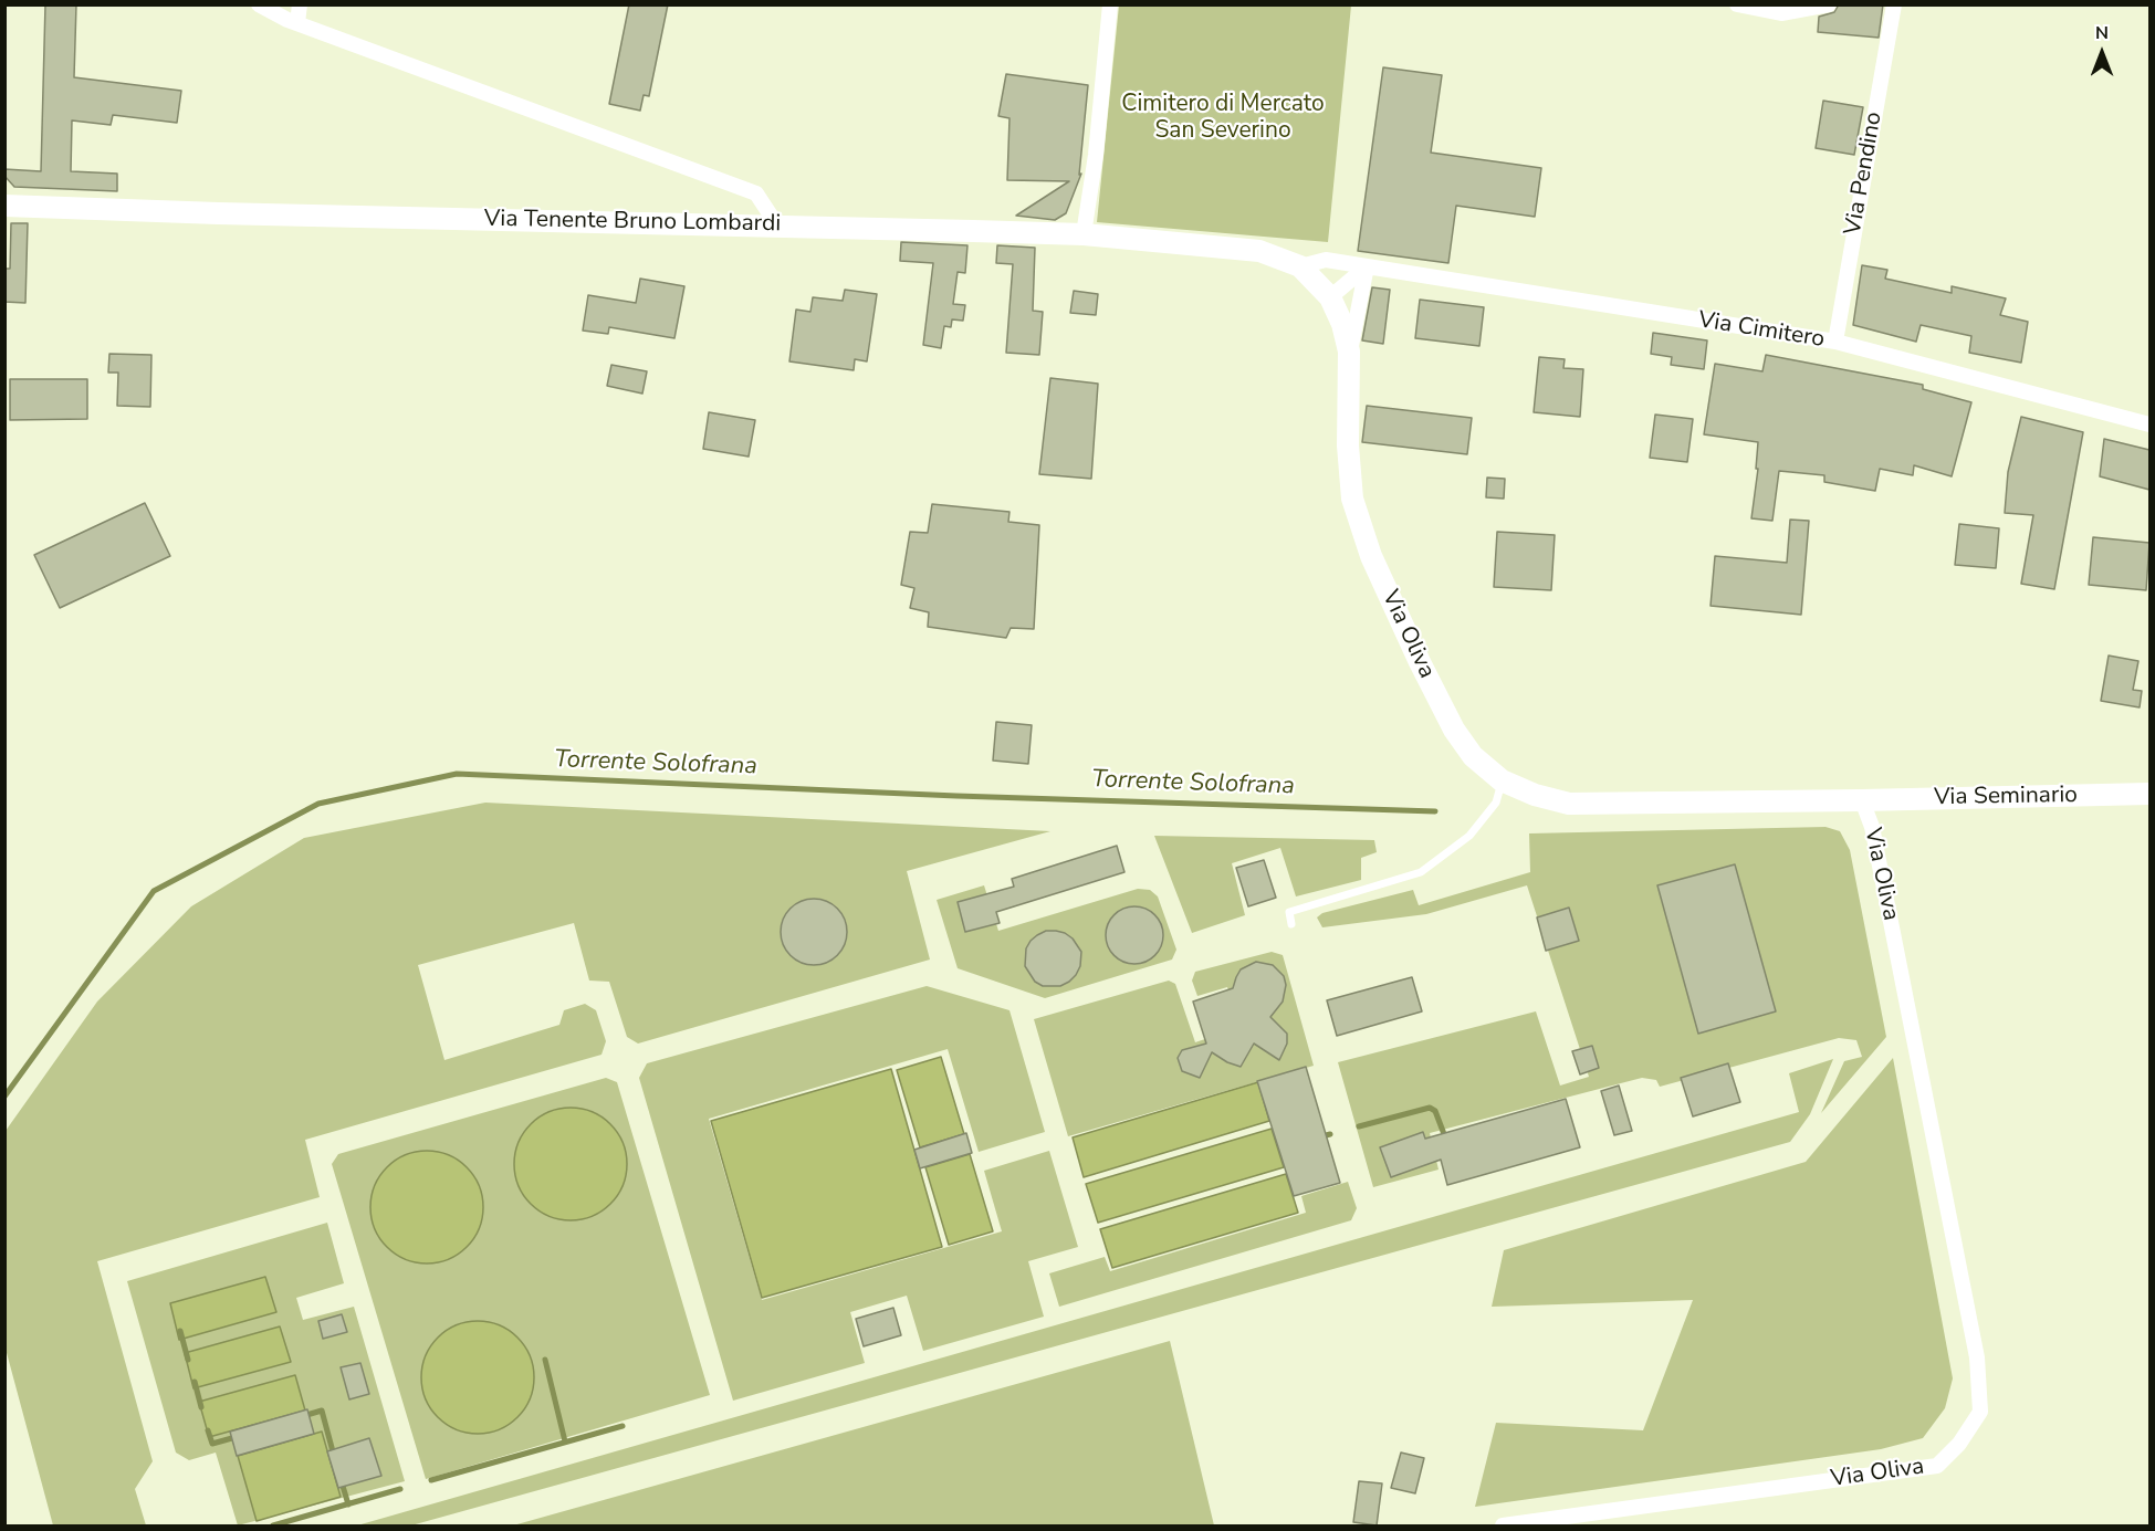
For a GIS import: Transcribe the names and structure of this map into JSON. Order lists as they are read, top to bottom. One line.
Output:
{"streets":{"main road":["Via Tenente Bruno Lombardi","Via Oliva","Via Seminario"],"street":["Via Pendino","Via Cimitero"]},"crossings":[["Via Pendino","Via Cimitero"],["Via Tenente Bruno Lombardi","Via Oliva"],["Via Cimitero","Via Oliva"],["Via Oliva","Via Seminario"]],"water":["Torrente Solofrana"],"parks":["Cimitero di Mercato San Severino"],"north":"top"}
